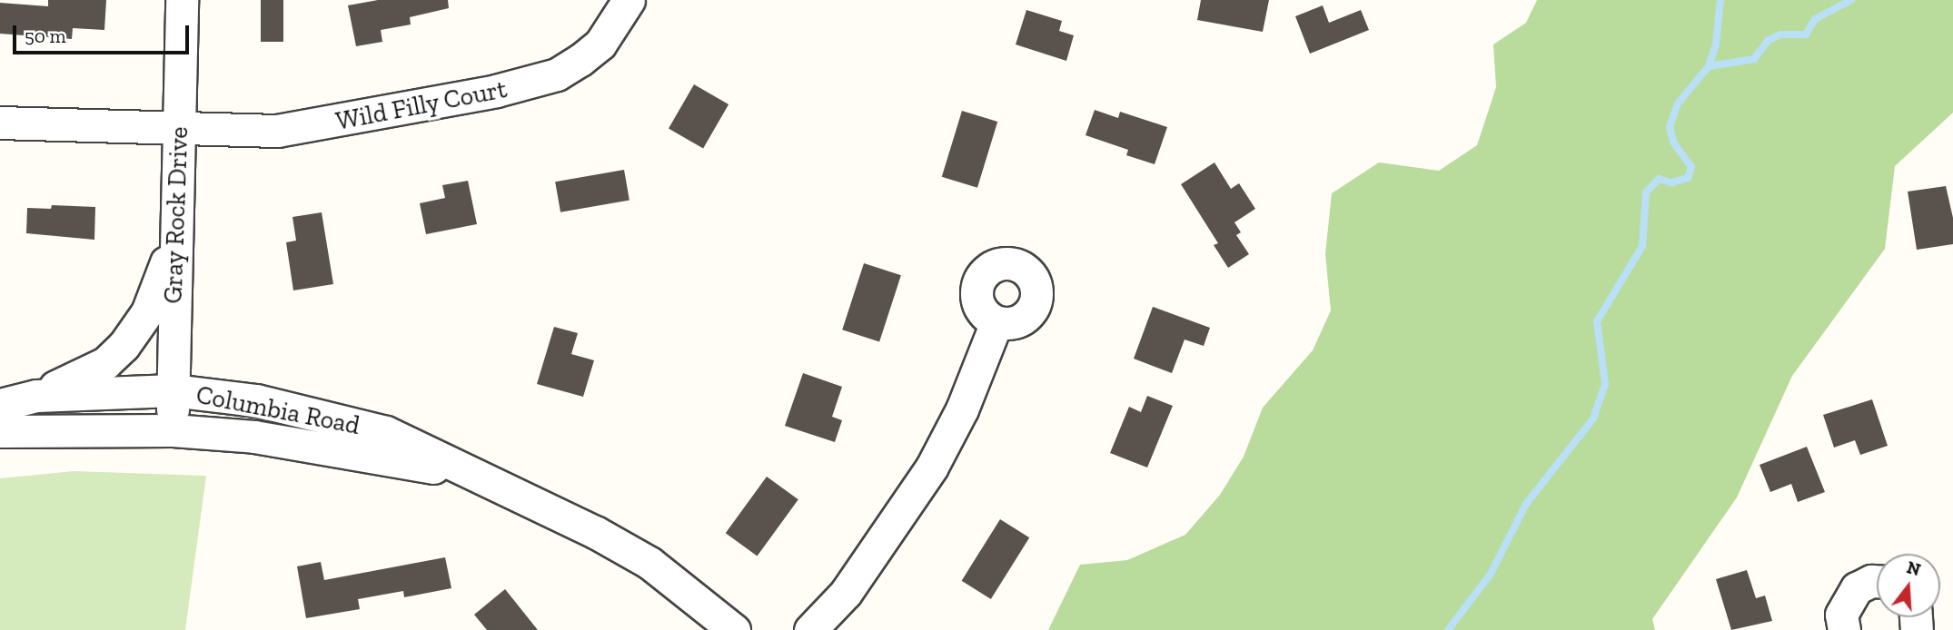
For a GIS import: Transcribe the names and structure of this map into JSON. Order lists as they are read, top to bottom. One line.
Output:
{"streets":{"street":["Wild Filly Court","Gray Rock Drive","Columbia Road"]},"crossings":[["Wild Filly Court","Gray Rock Drive"],["Gray Rock Drive","Columbia Road"]],"scale_bar":"50 m","north":"top"}
